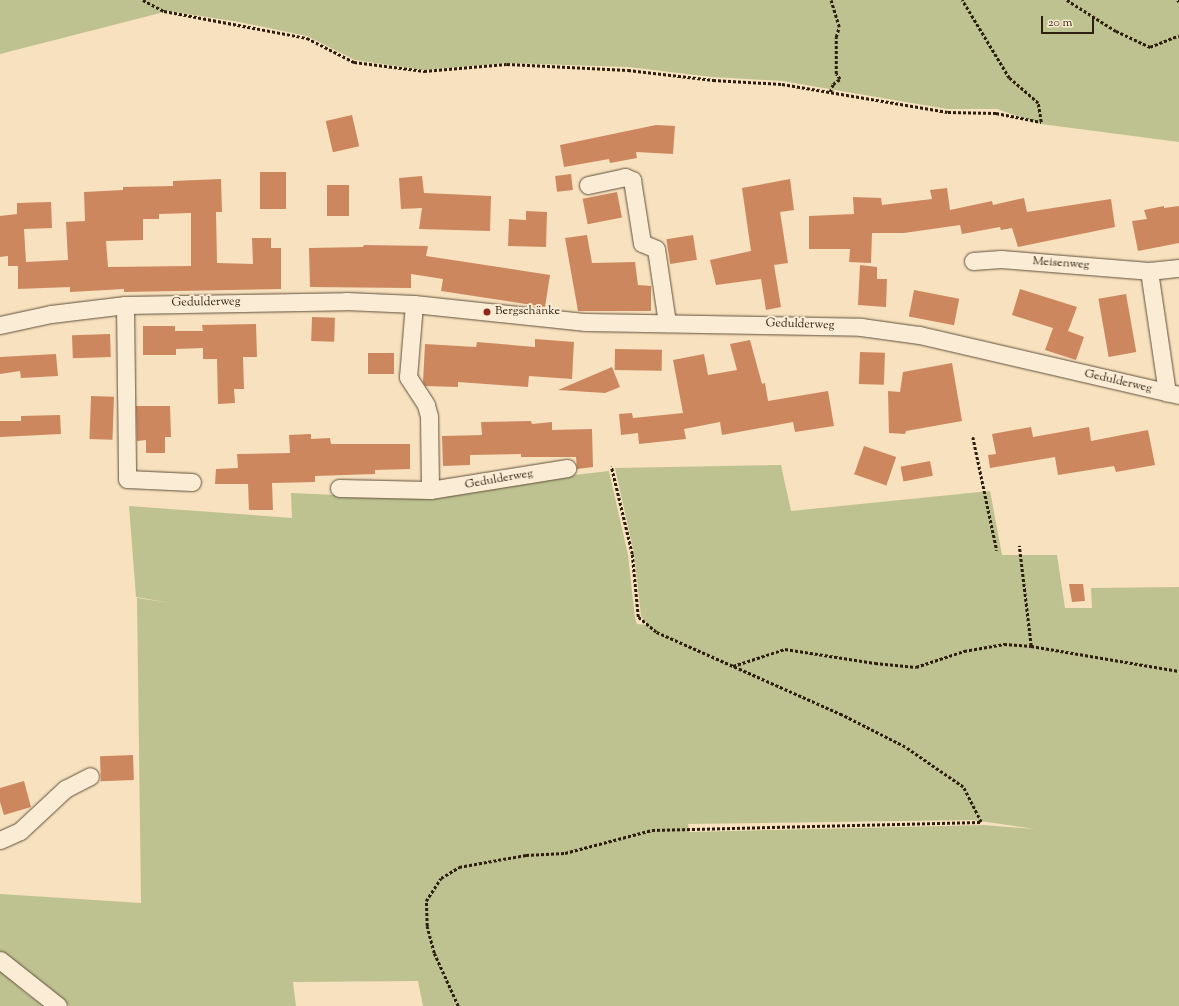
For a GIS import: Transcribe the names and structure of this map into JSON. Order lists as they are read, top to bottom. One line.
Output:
{"streets":{"street":["Meisenweg","Gedulderweg"]},"places":["Bergschänke"],"scale_bar":"20 m"}
